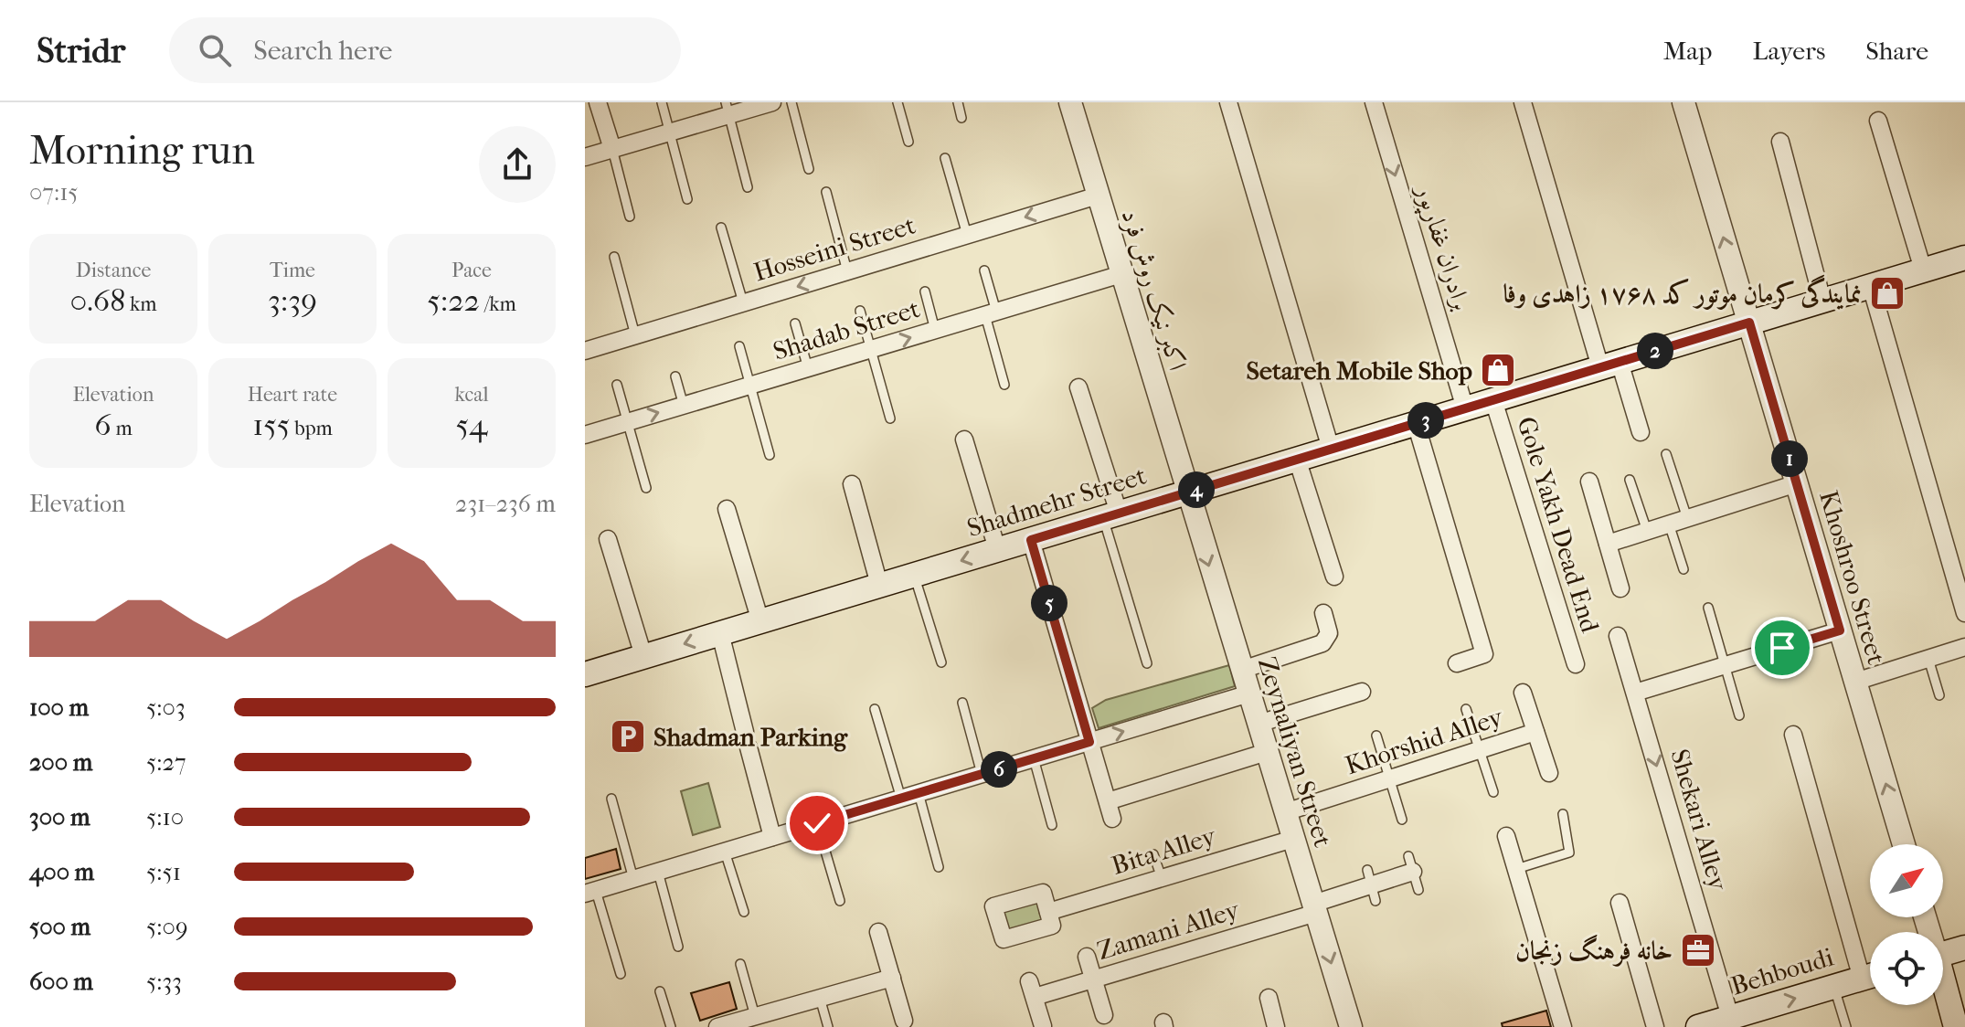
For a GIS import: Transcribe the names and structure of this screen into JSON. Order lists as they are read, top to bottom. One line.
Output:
{"streets":{"main road":["Shadmehr Street","Behboudi"],"street":["برادران غفارپور","Hosseini Street","اکبر نیک روش فرد","Shadab Street","Gole Yakh Dead End","Khoshroo Street","Khorshid Alley","Zeynaliyan Street","Shekari Alley","Bita Alley","Zamani Alley"]},"crossings":[["برادران غفارپور","Shadmehr Street"],["Hosseini Street","اکبر نیک روش فرد"],["اکبر نیک روش فرد","Shadab Street"],["اکبر نیک روش فرد","Shadmehr Street"],["اکبر نیک روش فرد","Zeynaliyan Street"],["Shadmehr Street","Gole Yakh Dead End"],["Shadmehr Street","Khoshroo Street"],["Shadmehr Street","Zeynaliyan Street"],["Khorshid Alley","Zeynaliyan Street"],["Zeynaliyan Street","Bita Alley"],["Zeynaliyan Street","Zamani Alley"],["Shekari Alley","Behboudi"]],"one_way":["Hosseini Street","Behboudi"],"places":{"shop":["نمایندگی کرمان موتور کد ۱۷۶۸ زاهدی وفا","Setareh Mobile Shop"],"parking":["Shadman Parking"],"office":["خانه فرهنگ زنجان"]},"north":"top right","page":{"header":"Stridr","search":"Search here","nav":["Map","Layers","Share"],"heading":["Morning run","07:15"],"stats":[["Distance","0.68 km"],["Time","3:39"],["Pace","5:22 /km"],["Elevation","6 m"],["Heart rate","155 bpm"],["kcal","54"]],"pins":["2","3","1","4","5","6"],"chart":["Elevation","231–236 m"],"list":[{"name":"100 m","note":"5:03"},{"name":"200 m","note":"5:27"},{"name":"300 m","note":"5:10"},{"name":"400 m","note":"5:51"},{"name":"500 m","note":"5:09"},{"name":"600 m","note":"5:33"}]}}
